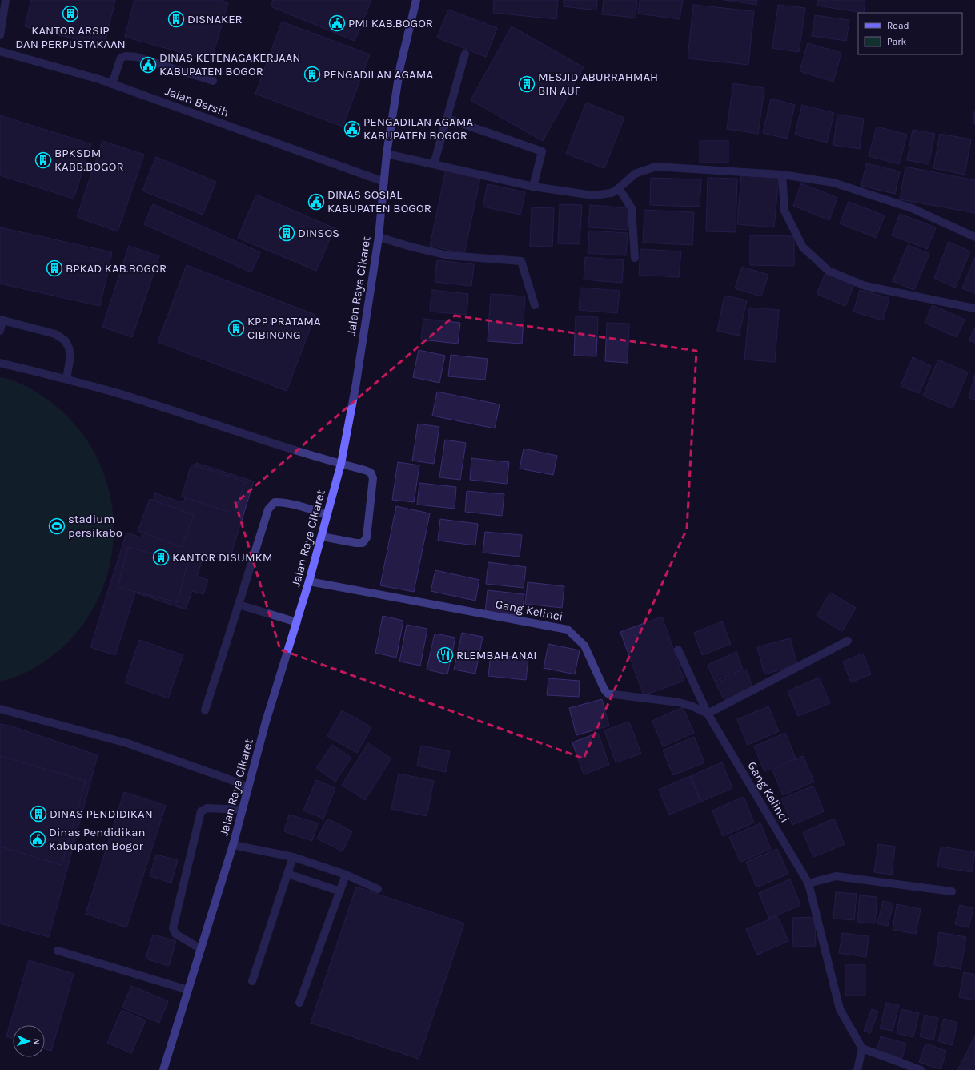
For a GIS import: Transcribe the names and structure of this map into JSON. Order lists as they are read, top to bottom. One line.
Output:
{"streets":{"main road":["Jalan Raya Cikaret"],"street":["Jalan Bersih","Gang Kelinci"]},"crossings":[["Jalan Bersih","Jalan Raya Cikaret"],["Jalan Raya Cikaret","Gang Kelinci"]],"places":{"building":["KANTOR ARSIP DAN PERPUSTAKAAN","DISNAKER","PENGADILAN AGAMA","MESJID ABURRAHMAH BIN AUF","BPKSDM KABB.BOGOR","DINSOS","BPKAD KAB.BOGOR","KPP PRATAMA CIBINONG","KANTOR DISUMKM","DINAS PENDIDIKAN"],"public building":["PMI KAB.BOGOR","DINAS KETENAGAKERJAAN KABUPATEN BOGOR","PENGADILAN AGAMA KABUPATEN BOGOR","DINAS SOSIAL KABUPATEN BOGOR","Dinas Pendidikan Kabupaten Bogor"],"sports":["stadium persikabo"],"restaurant":["RLEMBAH ANAI"]},"legend":["Road","Park"],"north":"right"}
